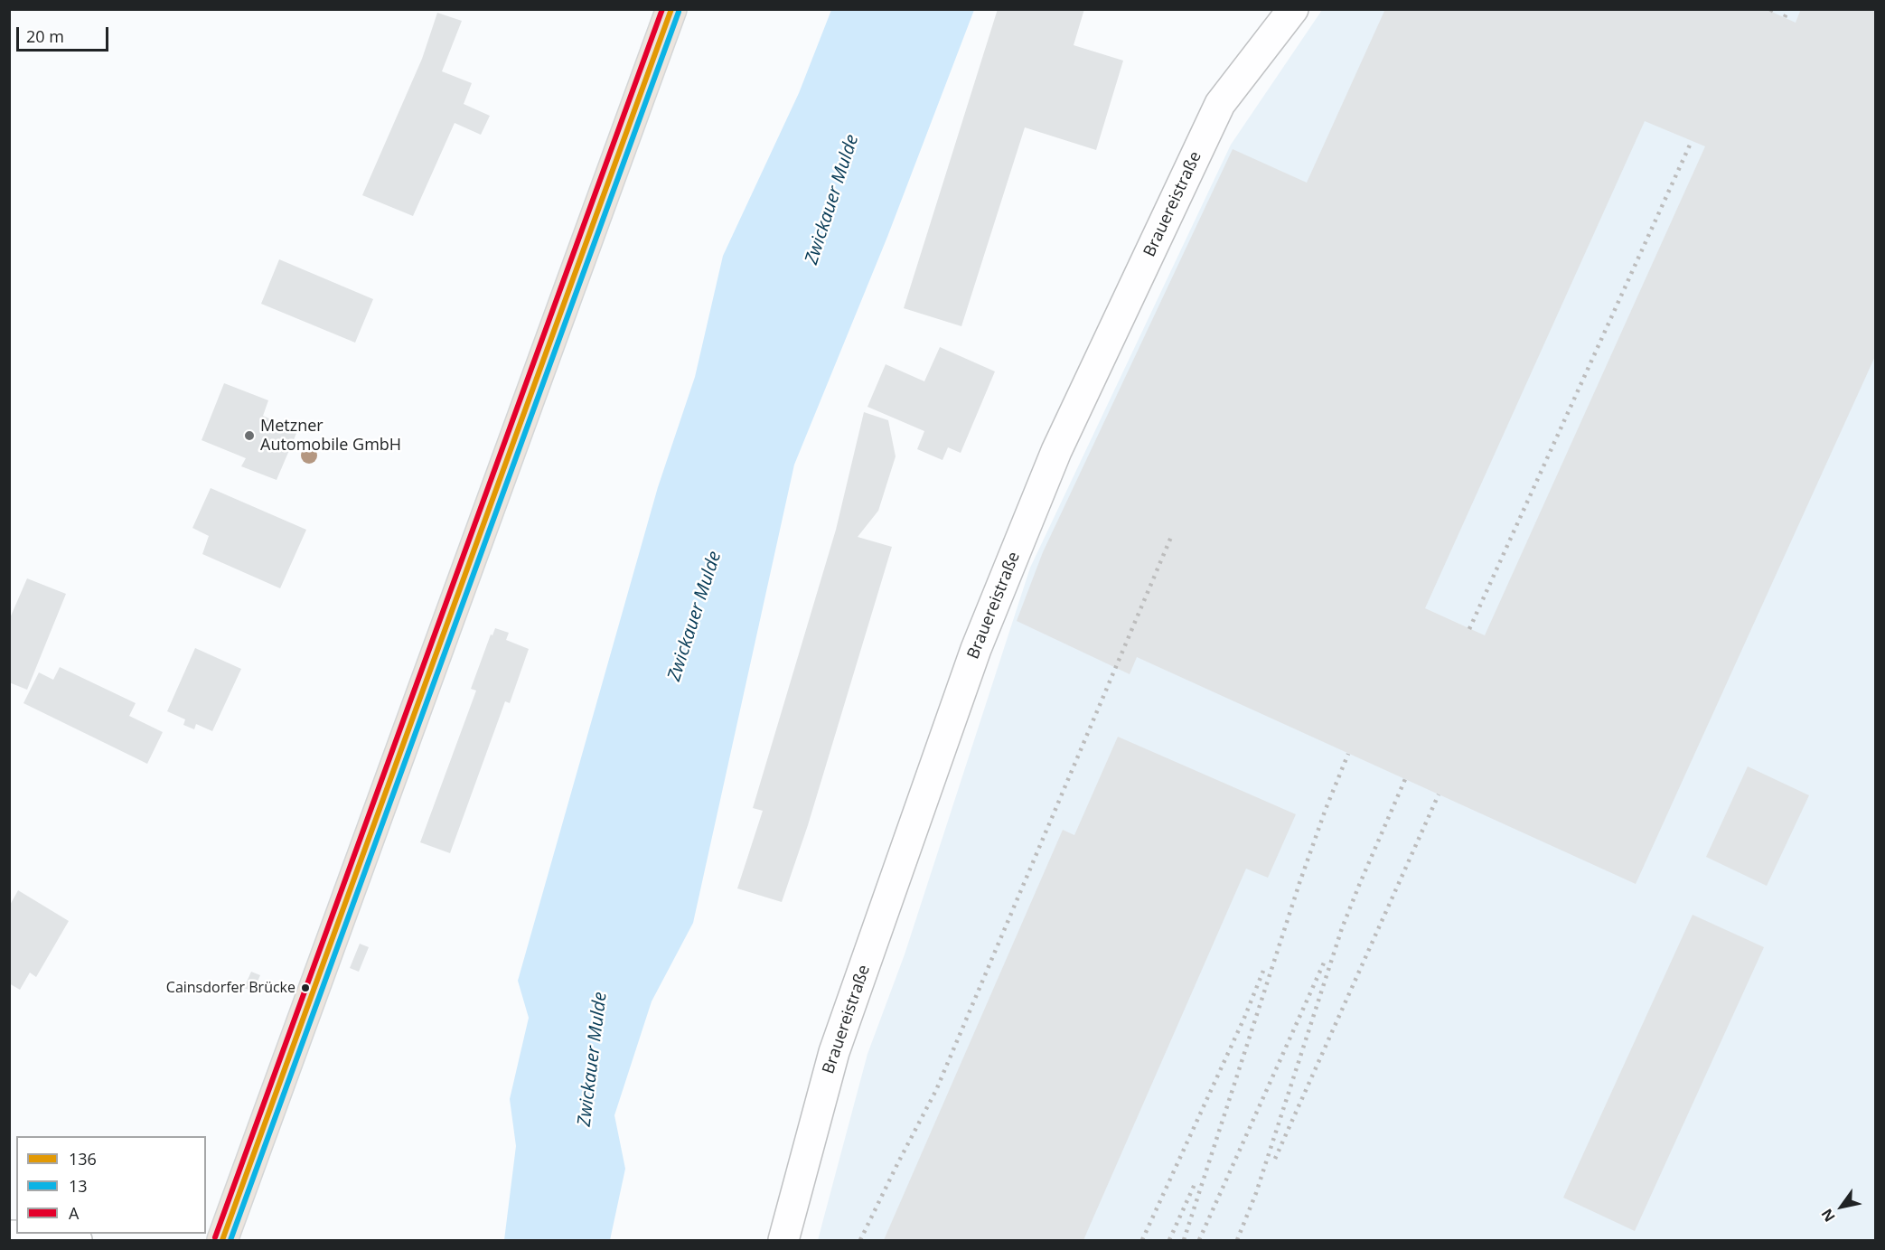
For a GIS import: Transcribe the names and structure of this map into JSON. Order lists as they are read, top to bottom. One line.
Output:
{"streets":{"street":["Brauereistraße"]},"water":["Zwickauer Mulde"],"places":["Metzner Automobile GmbH","Cainsdorfer Brücke"],"lines":["transit line 136","transit line A","transit line 13"],"legend":["136","13","A"],"scale_bar":"20 m","north":"bottom left"}
